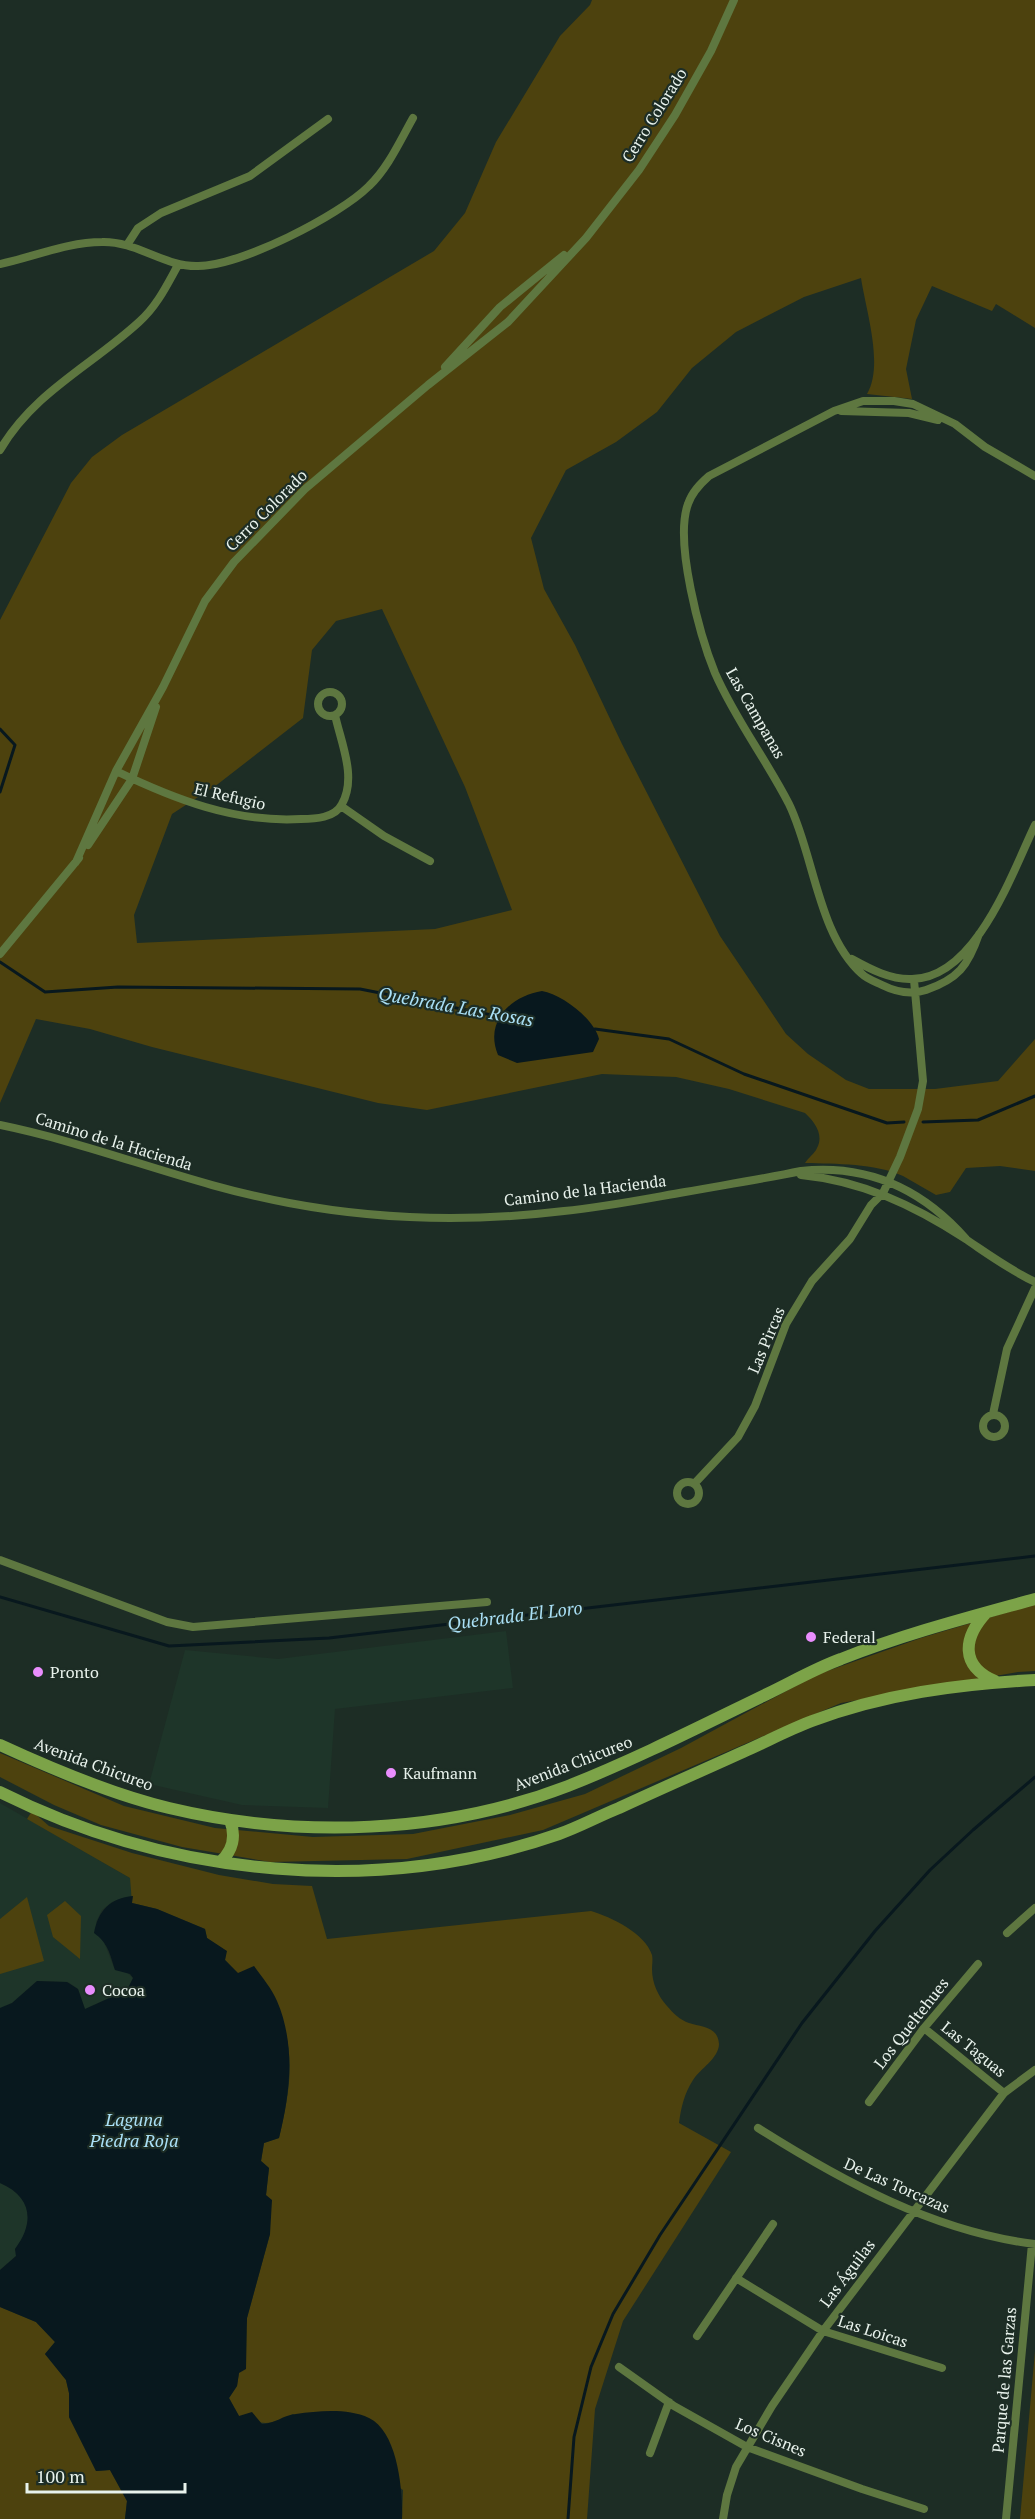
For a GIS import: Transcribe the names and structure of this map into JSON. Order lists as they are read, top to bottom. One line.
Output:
{"streets":{"main road":["Avenida Chicureo"],"street":["Cerro Colorado","Las Campanas","El Refugio","Camino de la Hacienda","Las Pircas","Los Queltehues","Las Taguas","De Las Torcazas","Las Águilas","Las Loicas","Parque de las Garzas","Los Cisnes"]},"crossings":[["Cerro Colorado","El Refugio"],["Camino de la Hacienda","Las Pircas"],["Los Queltehues","Las Taguas"],["Las Taguas","Las Águilas"],["De Las Torcazas","Las Águilas"],["De Las Torcazas","Parque de las Garzas"],["Las Águilas","Las Loicas"],["Las Águilas","Los Cisnes"]],"water":["Quebrada Las Rosas","Quebrada El Loro","Laguna Piedra Roja"],"places":["Federal","Pronto","Kaufmann","Cocoa"],"scale_bar":"100 m"}
